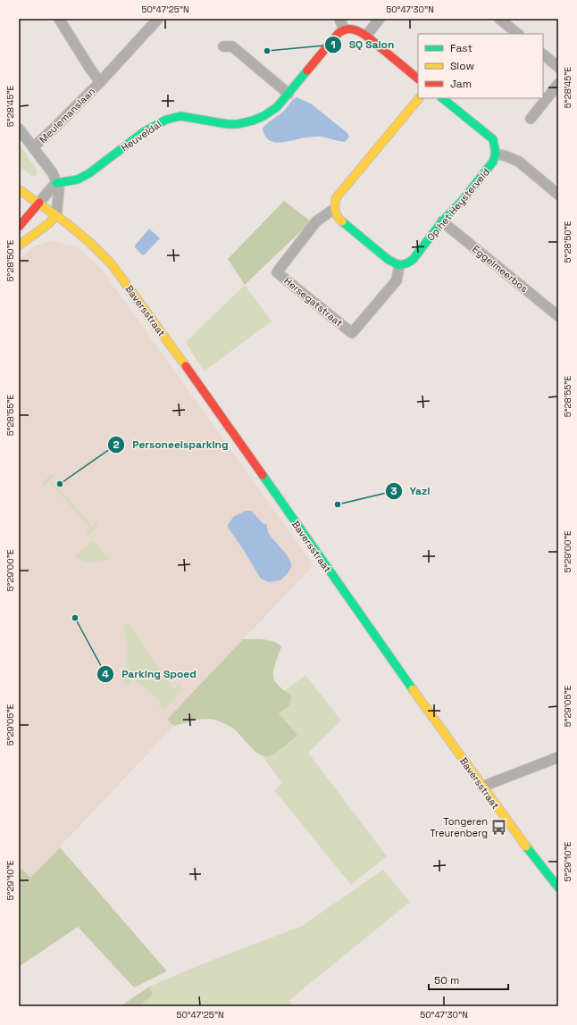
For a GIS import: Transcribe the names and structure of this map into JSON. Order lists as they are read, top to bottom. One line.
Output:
{"streets":{"street":["Meulemanslaan","Heuveldal","Op het Heysterveld","Eggelmeerbos","Hersegatstraat","Baversstraat"]},"crossings":[["Op het Heysterveld","Eggelmeerbos"],["Op het Heysterveld","Hersegatstraat"]],"places":{"other":["SQ Salon","Personeelsparking","Yazi","Parking Spoed"],"bus stop":["Tongeren Treurenberg"]},"legend":["Fast","Slow","Jam"],"scale_bar":"50 m","coordinates":["50°47'25\"N","50°47'30\"N","5°28'45\"E","5°28'50\"E","5°28'55\"E","5°29'00\"E","5°29'05\"E","5°29'10\"E"]}
